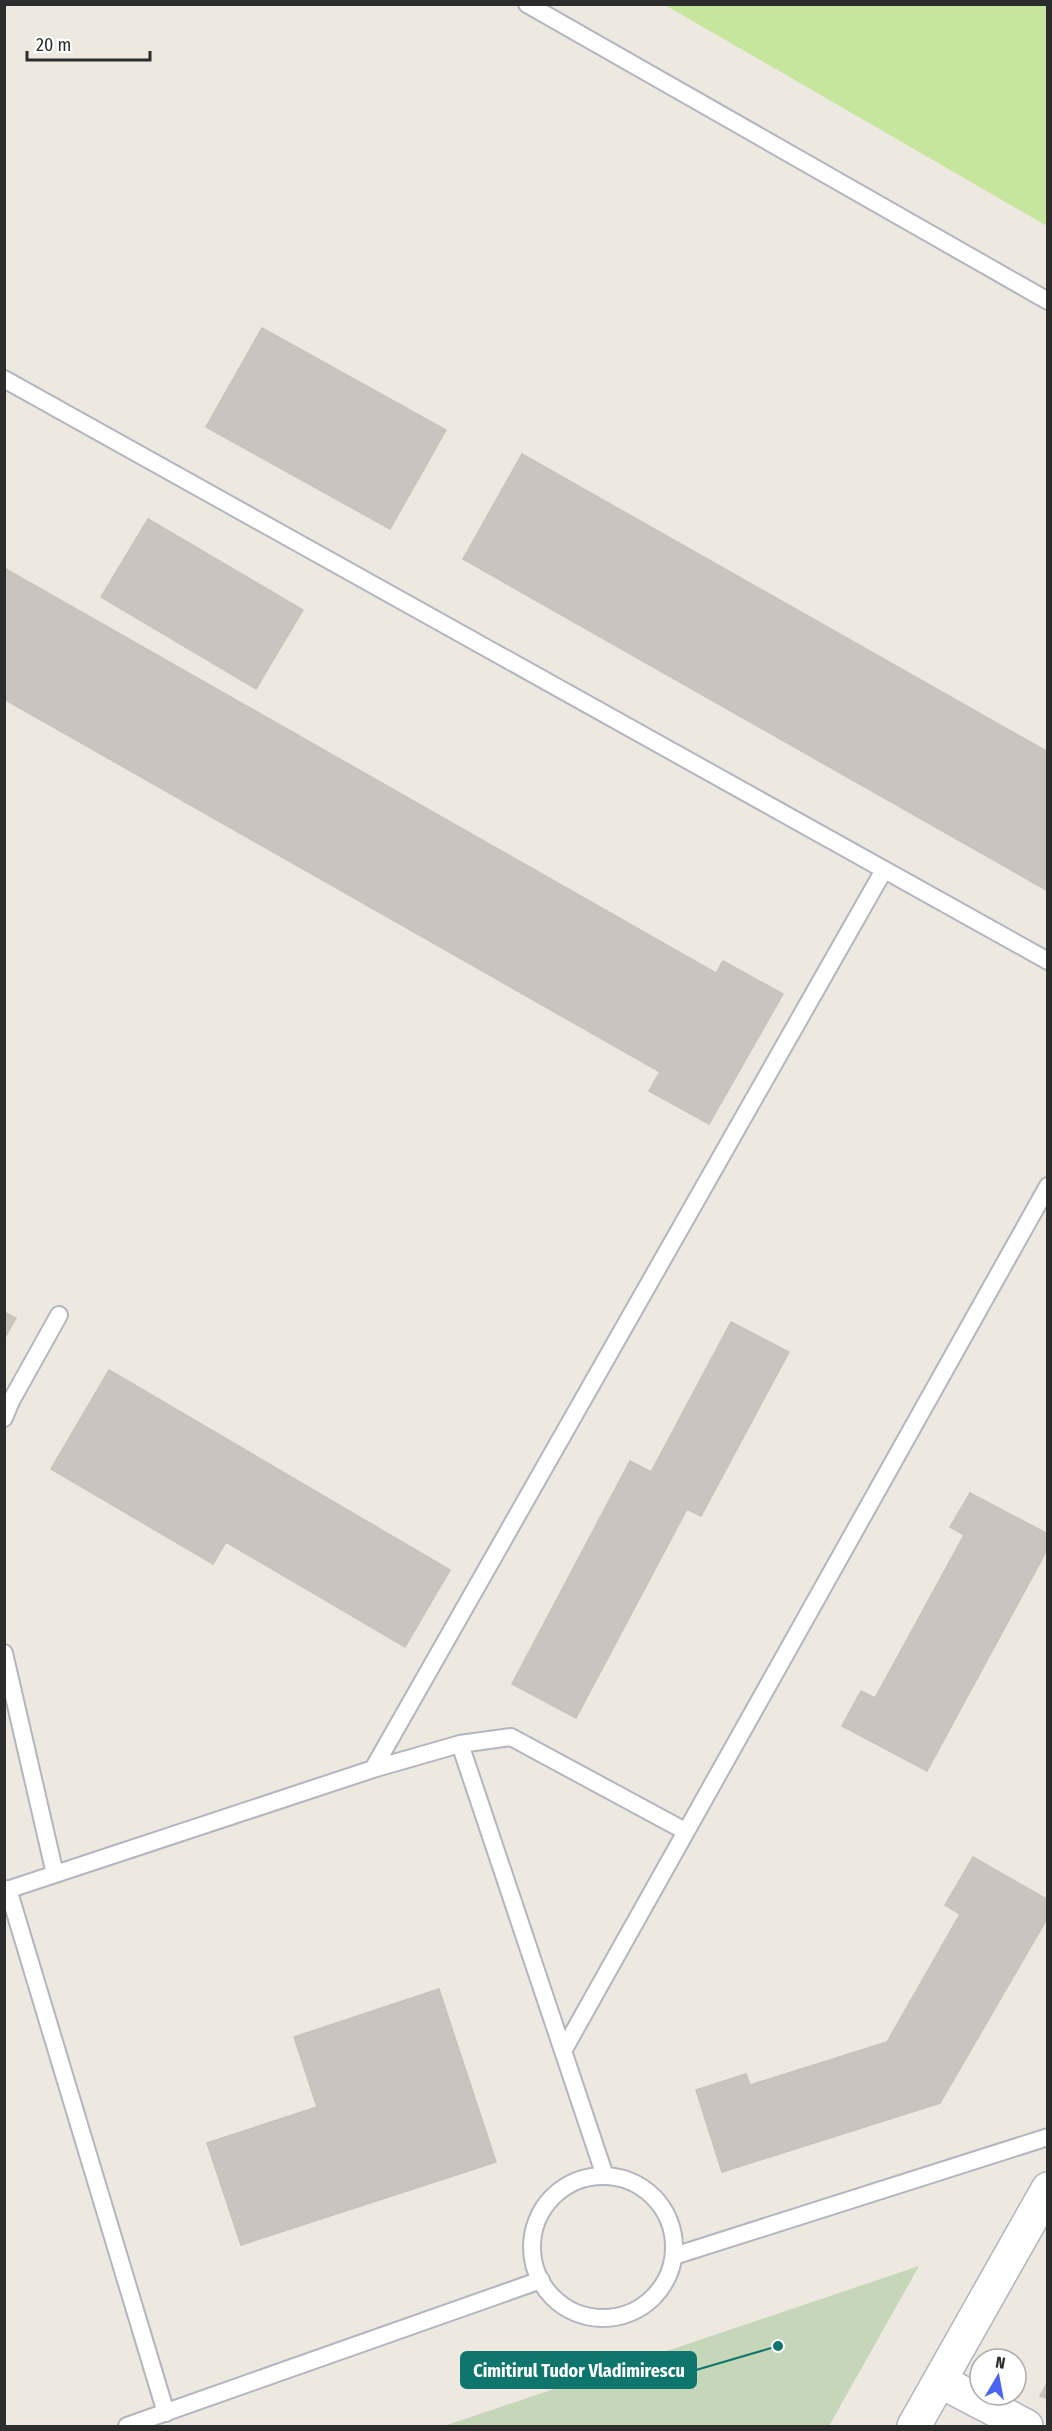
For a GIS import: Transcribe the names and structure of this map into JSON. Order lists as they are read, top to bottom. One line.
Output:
{"places":["Cimitirul Tudor Vladimirescu"],"scale_bar":"20 m","north":"top"}
